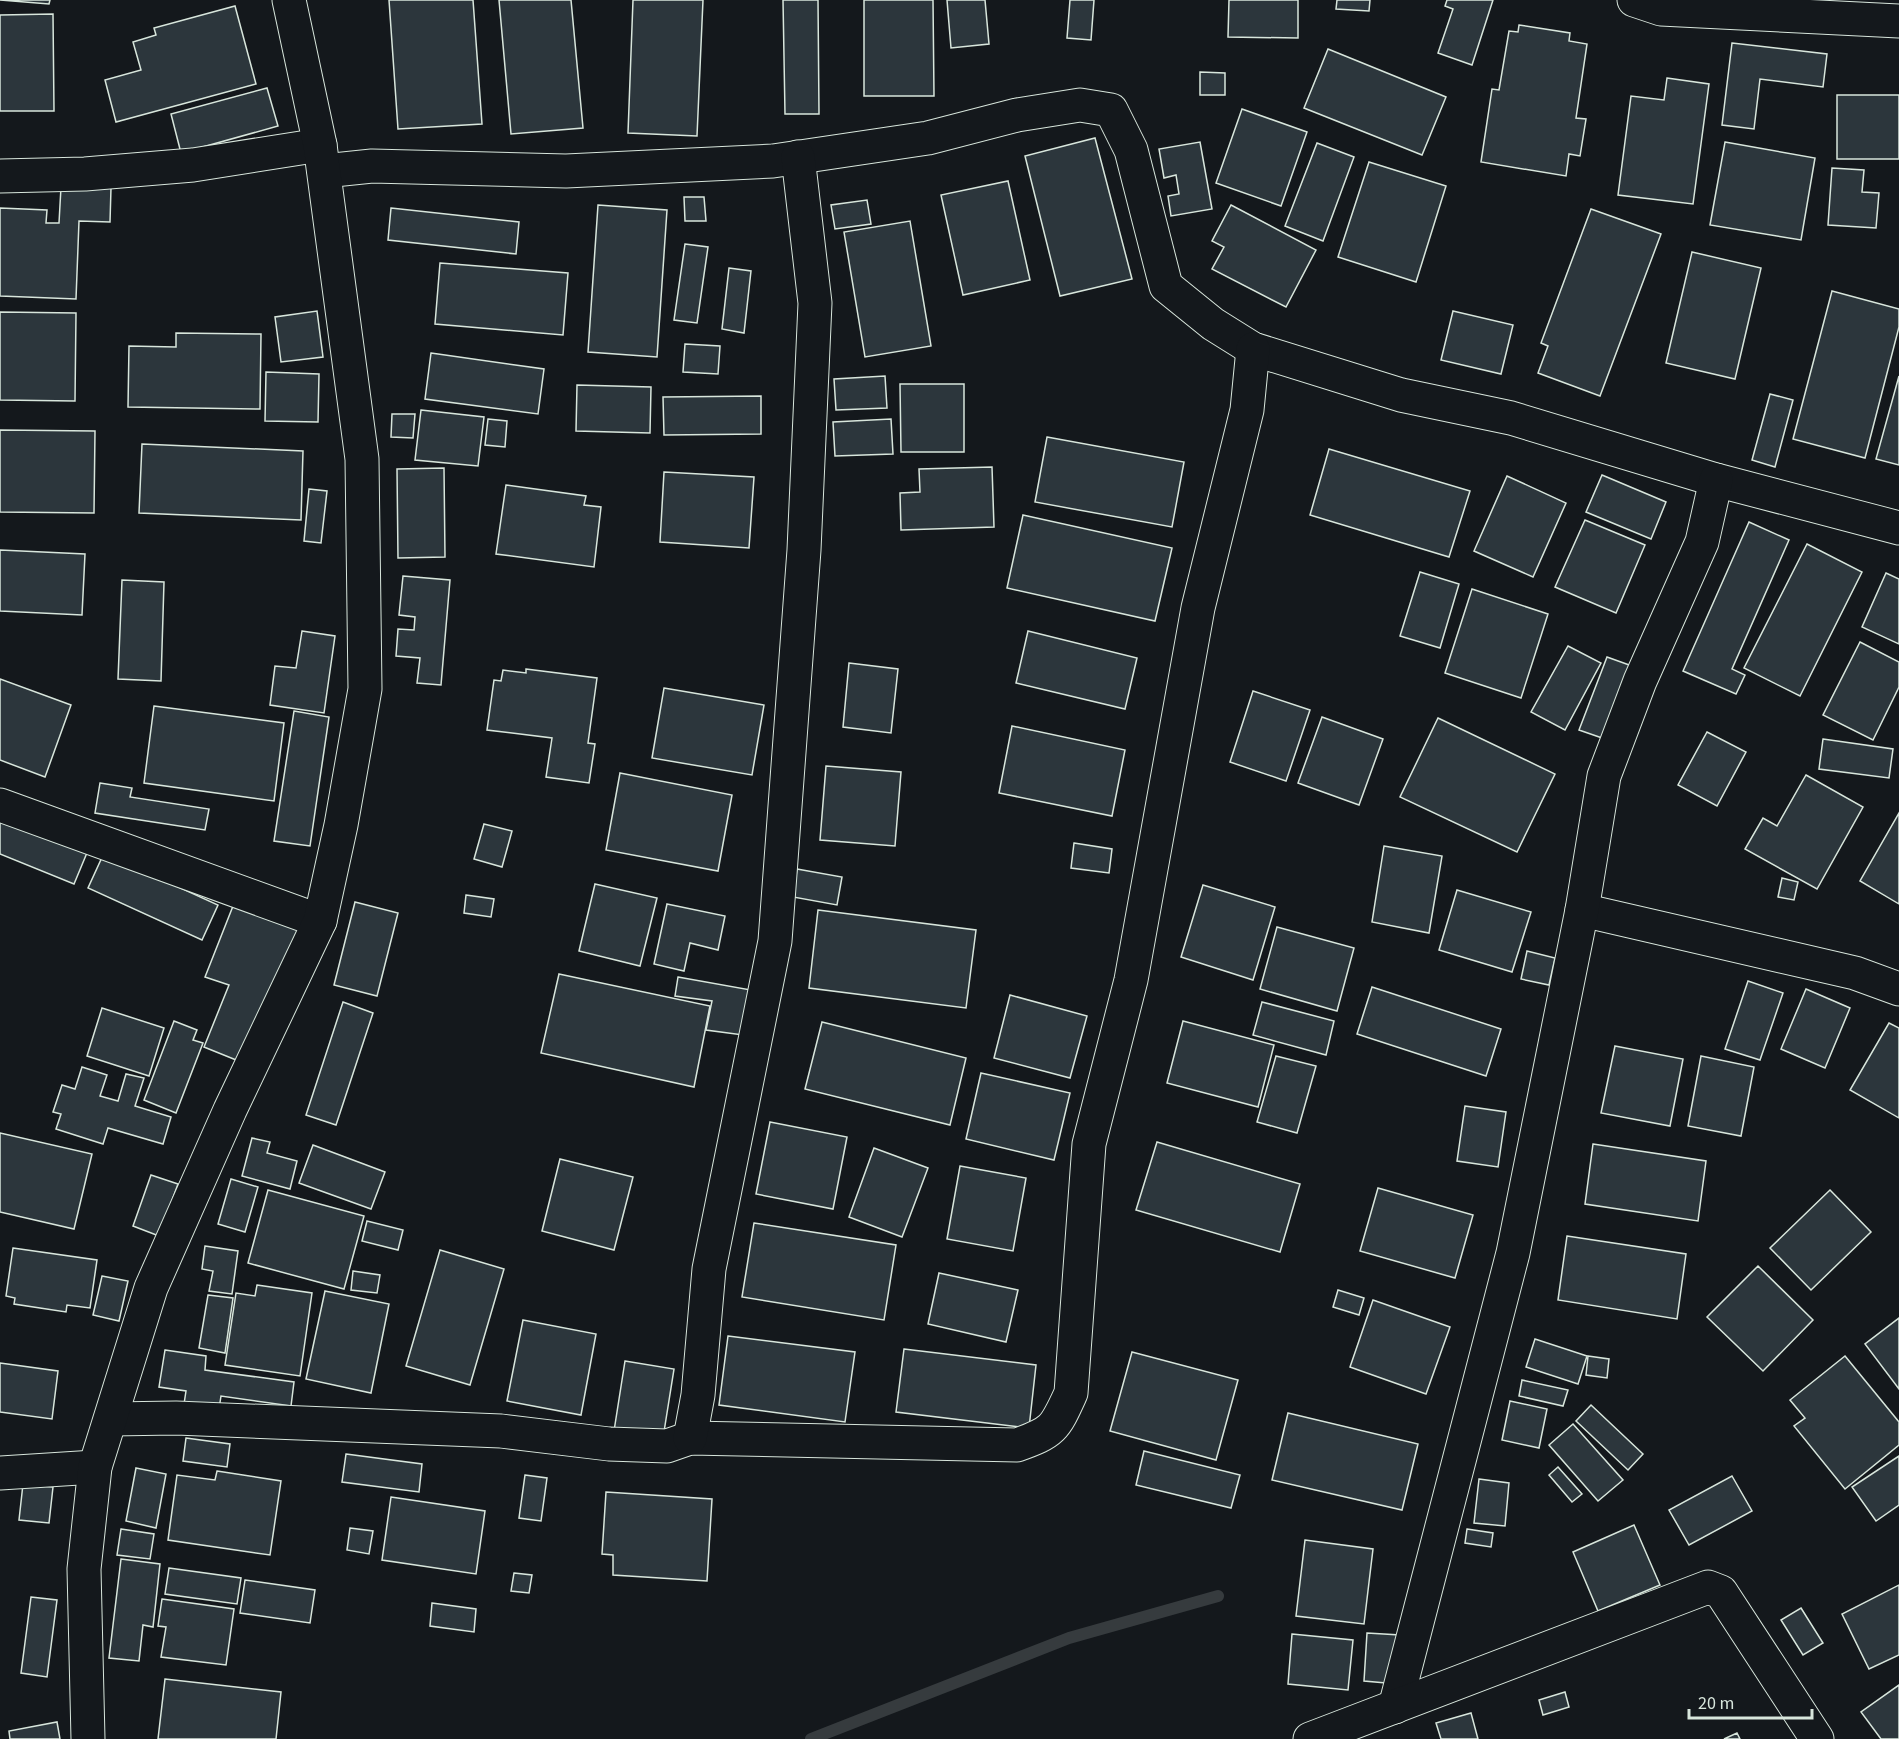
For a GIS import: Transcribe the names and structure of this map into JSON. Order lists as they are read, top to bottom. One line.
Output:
{"scale_bar":"20 m"}
